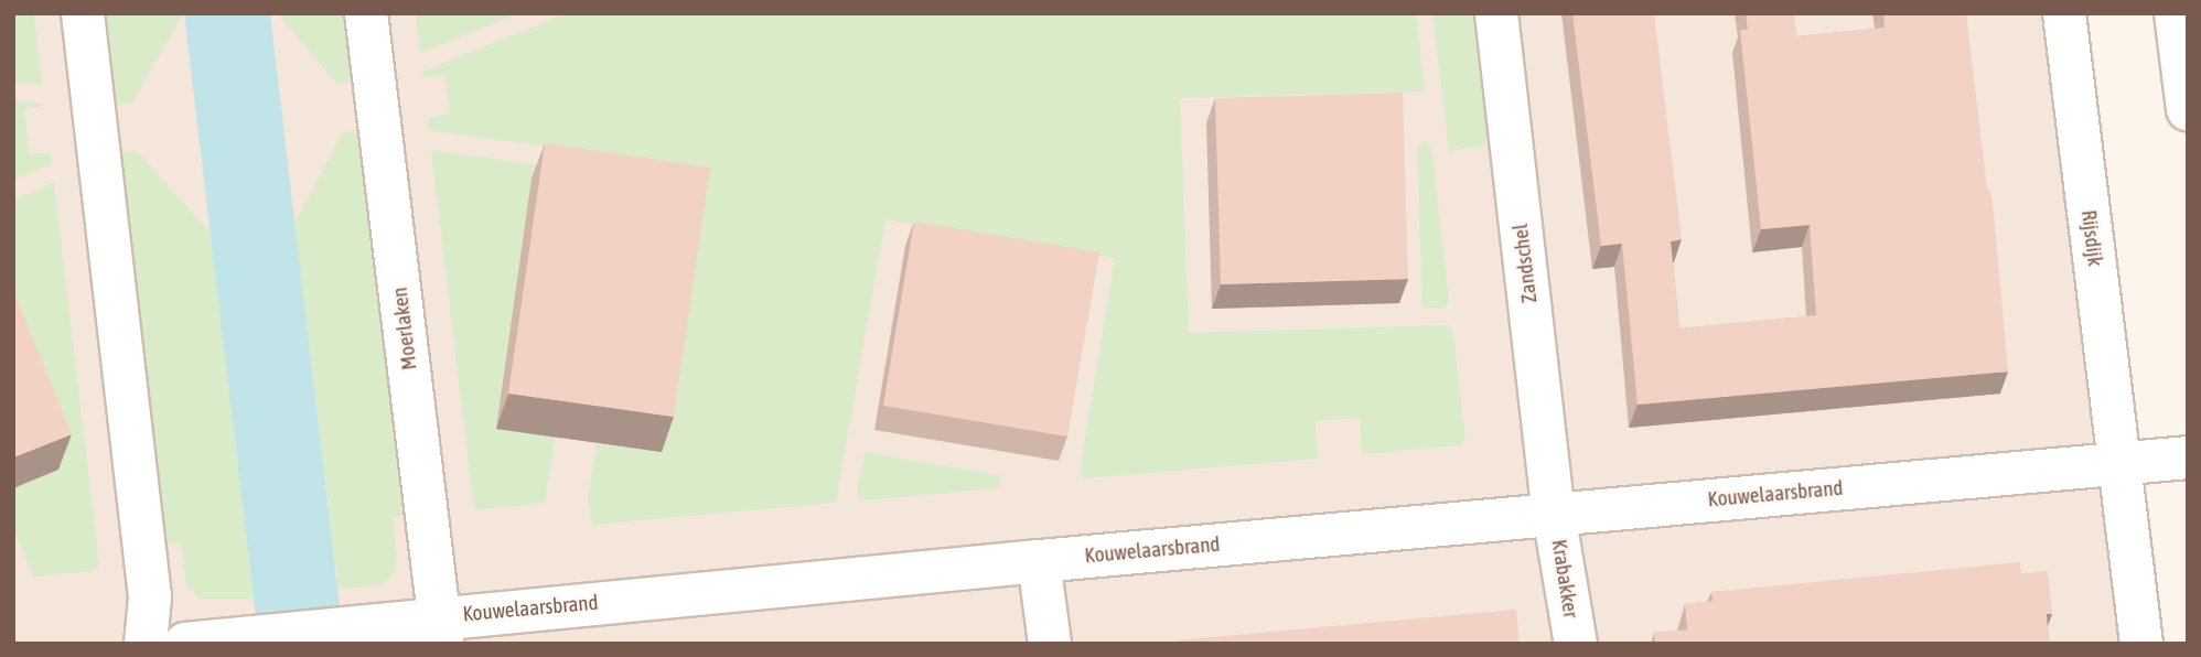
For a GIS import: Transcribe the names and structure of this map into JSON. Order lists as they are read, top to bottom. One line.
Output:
{"streets":{"street":["Rijsdijk","Zandschel","Moerlaken","Kouwelaarsbrand","Krabakker"]},"crossings":[["Rijsdijk","Kouwelaarsbrand"],["Zandschel","Kouwelaarsbrand"],["Zandschel","Krabakker"],["Moerlaken","Kouwelaarsbrand"],["Kouwelaarsbrand","Krabakker"]]}
